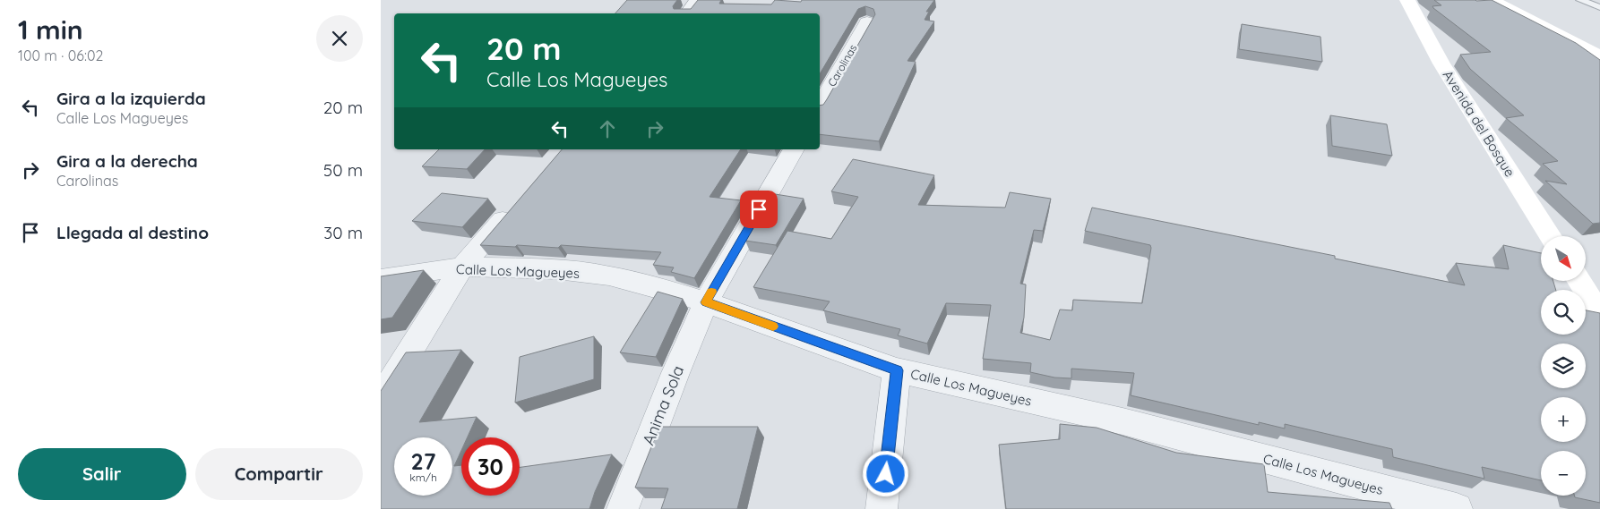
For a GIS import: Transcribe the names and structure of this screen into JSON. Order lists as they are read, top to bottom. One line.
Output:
{"streets":{"street":["Carolinas","Avenida del Bosque","Calle Los Magueyes","Anima Sola"]},"crossings":[["Calle Los Magueyes","Anima Sola"]],"north":"bottom right","page":{"heading":["1 min","100 m · 06:02"],"turn":["20 m","Calle Los Magueyes"],"list":[{"name":"Gira a la izquierda","note":"Calle Los Magueyes","value":"20 m"},{"name":"Gira a la derecha","note":"Carolinas","value":"50 m"},{"name":"Llegada al destino","value":"30 m"}],"map_buttons":["+","−"],"speed":"27 km/h","limit":"30","buttons":["Salir","Compartir"]}}
